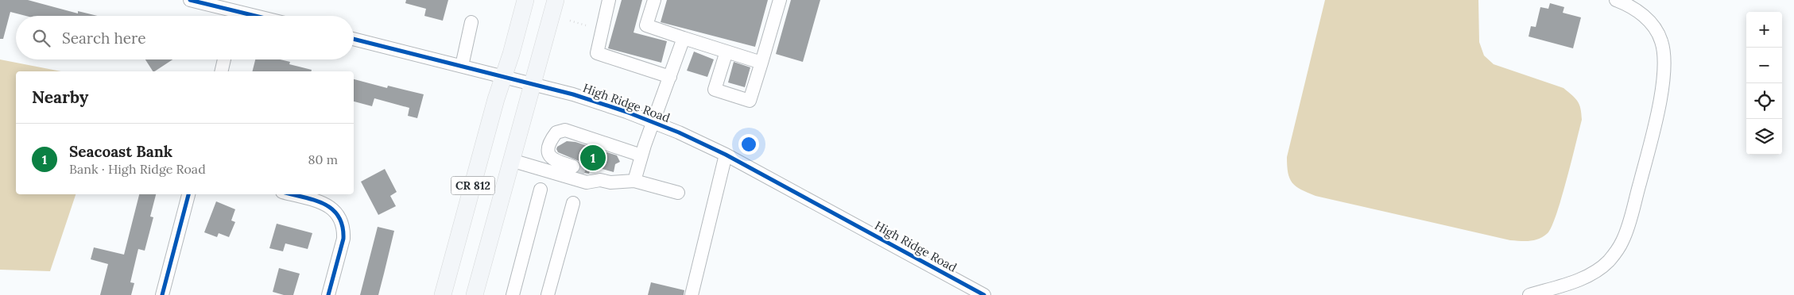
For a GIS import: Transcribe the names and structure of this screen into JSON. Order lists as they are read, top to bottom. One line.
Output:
{"streets":{"main road":["CR 812"],"street":["High Ridge Road"]},"crossings":[["High Ridge Road","CR 812"]],"page":{"map_buttons":["+","−"],"search":"Search here","heading":"Nearby","list":[{"mark":"1","name":"Seacoast Bank","note":"Bank · High Ridge Road","value":"80 m"}],"pins":"1"}}
